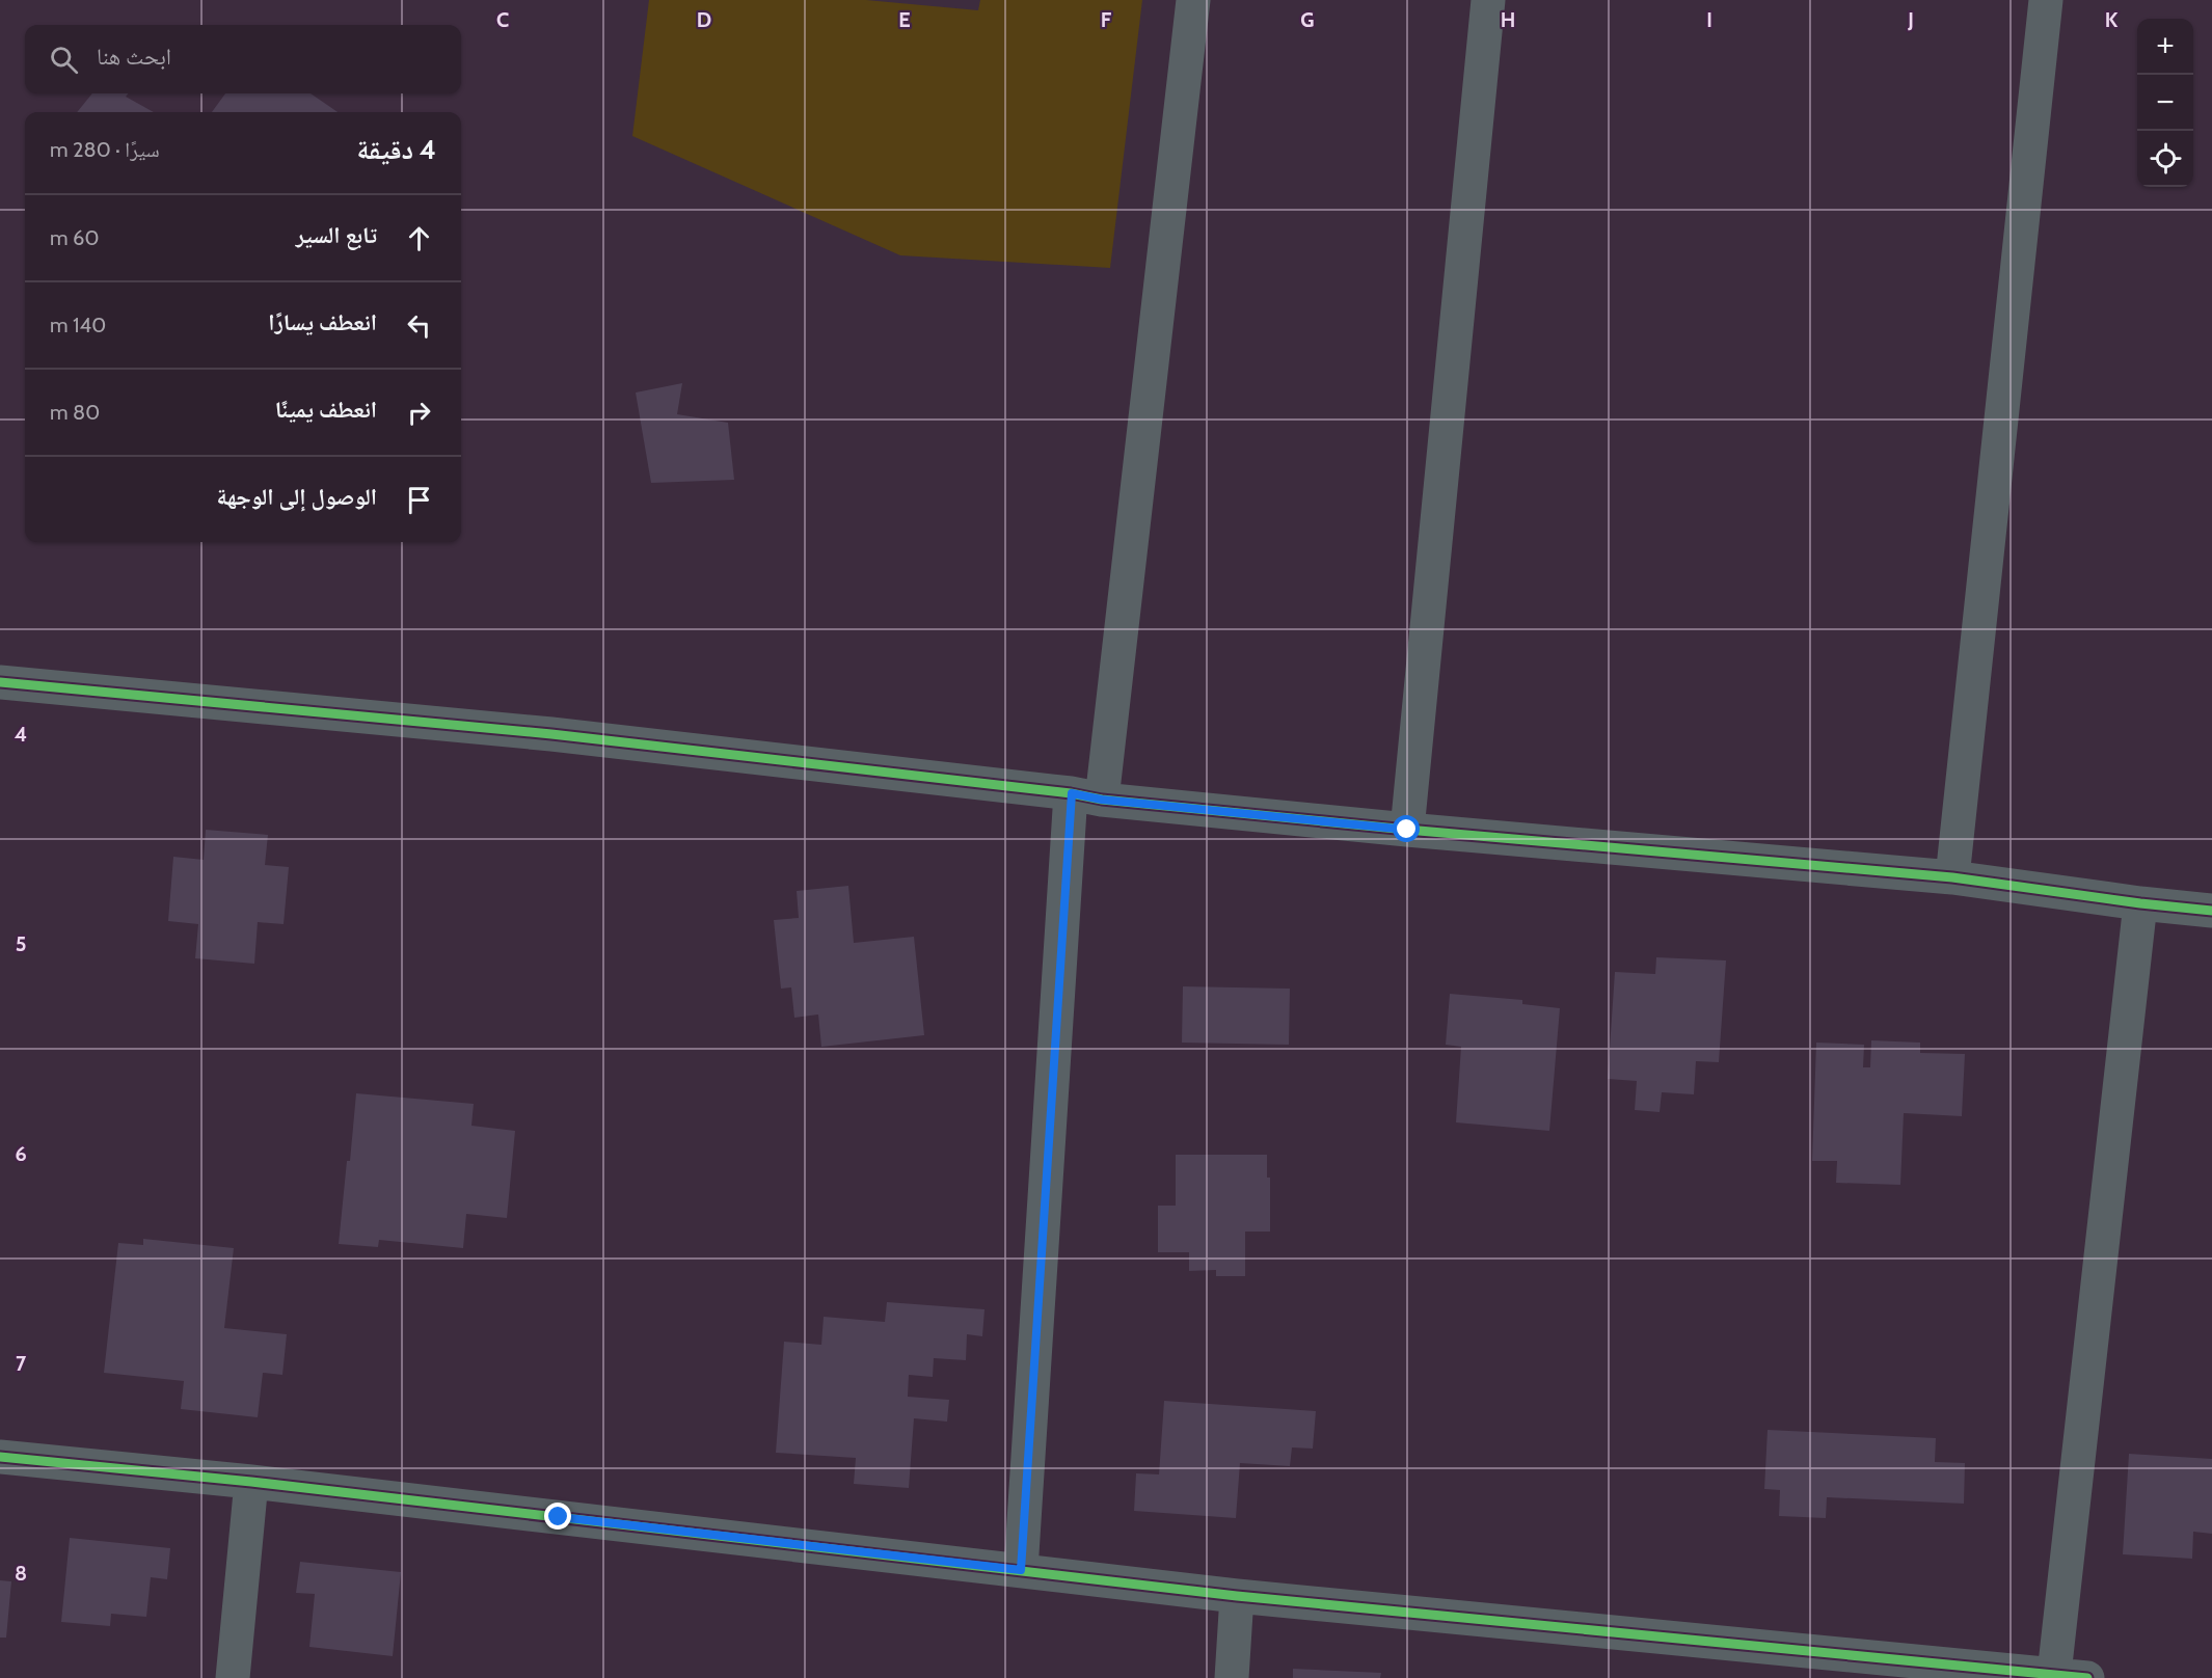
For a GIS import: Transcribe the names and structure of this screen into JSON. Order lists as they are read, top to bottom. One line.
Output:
{"page":{"map_buttons":["+","−"],"search":"ابحث هنا","heading":["4 دقيقة","سيرًا · 280 m"],"list":[["تابع السير","60 m"],["انعطف يسارًا","140 m"],["انعطف يمينًا","80 m"],"الوصول إلى الوجهة"]},"grid":{"columns":["C","D","E","F","G","H","I","J","K"],"rows":["4","5","6","7","8"]}}
